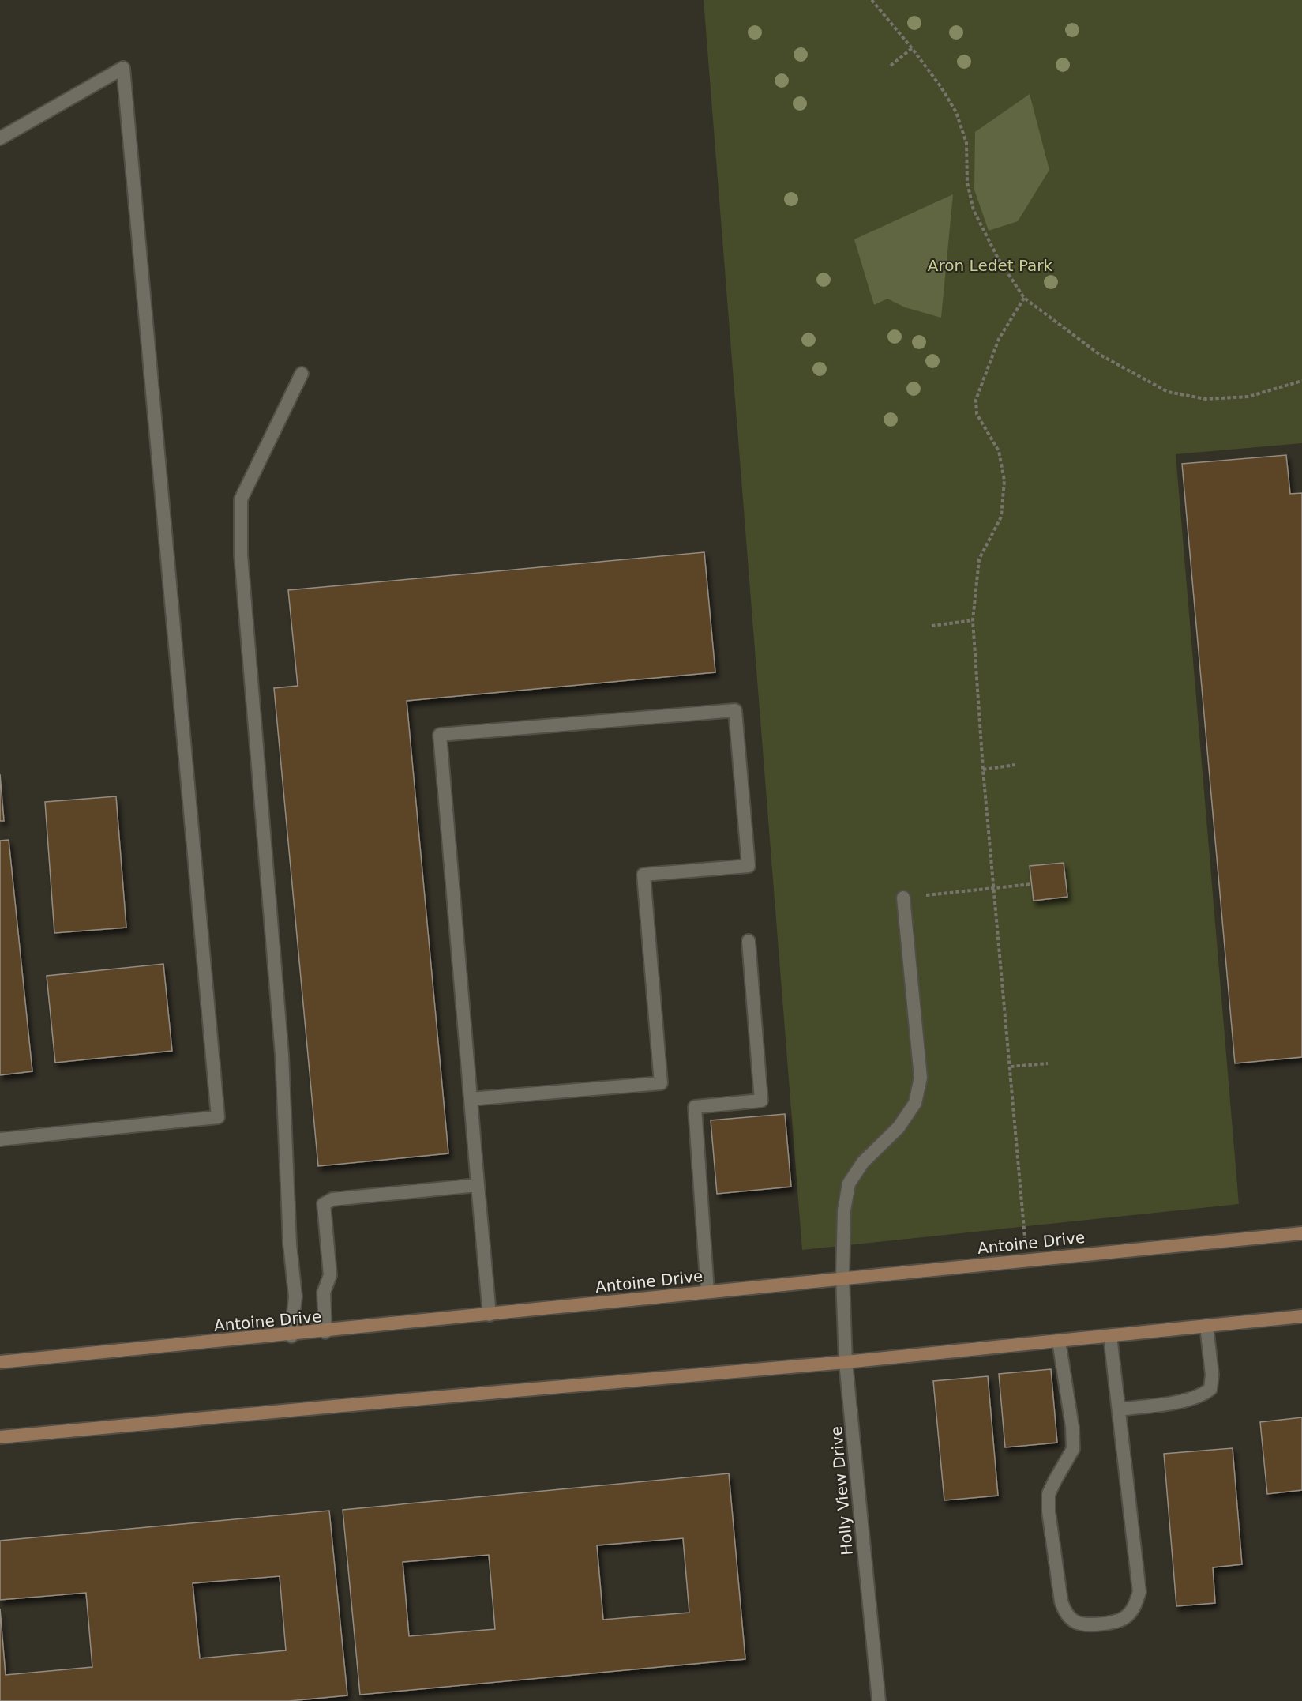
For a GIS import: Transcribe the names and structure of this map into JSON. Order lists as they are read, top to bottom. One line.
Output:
{"streets":{"main road":["Antoine Drive"],"street":["Holly View Drive"]},"crossings":[["Antoine Drive","Holly View Drive"]],"parks":["Aron Ledet Park"]}
